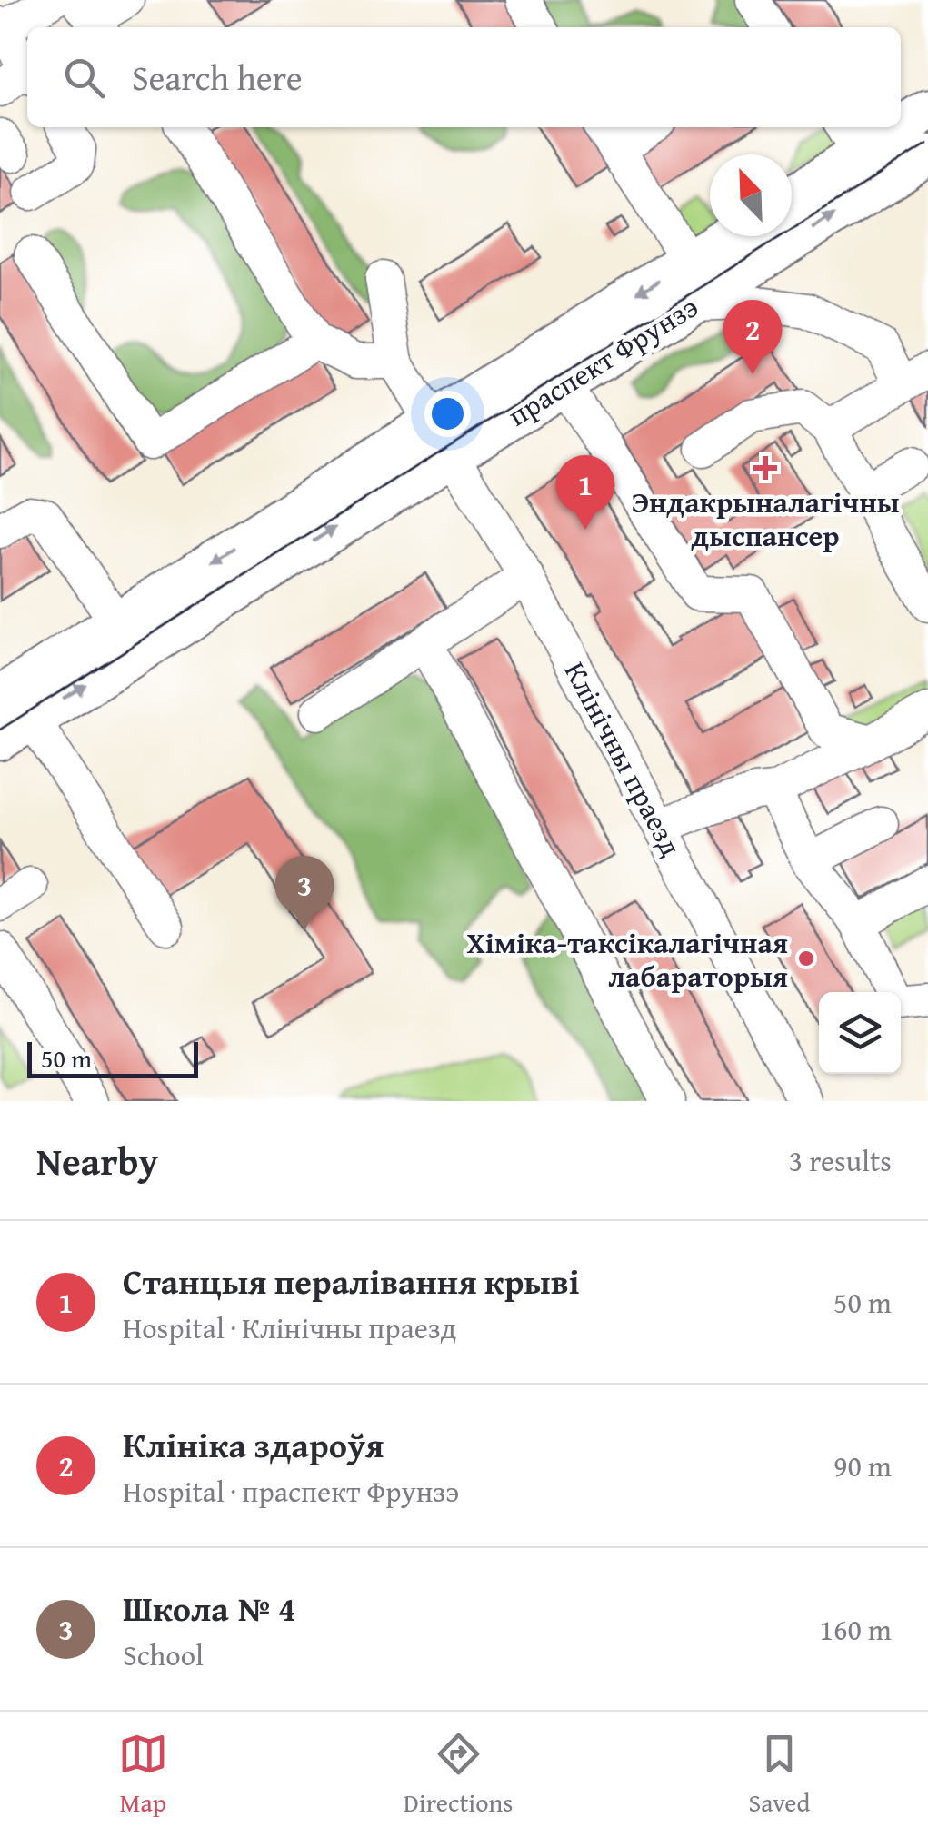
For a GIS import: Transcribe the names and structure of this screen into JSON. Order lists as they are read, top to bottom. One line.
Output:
{"streets":{"main road":["праспект Фрунзэ"],"street":["Клінічны праезд"]},"crossings":[["праспект Фрунзэ","Клінічны праезд"]],"places":{"health":["Эндакрыналагічны дыспансер"],"other":["Хіміка-таксікалагічная лабараторыя"]},"scale_bar":"50 m","north":"top left","page":{"search":"Search here","pins":["2","1","3"],"scale":"50 m","heading":["Nearby","3 results"],"list":[{"mark":"1","name":"Станцыя пералівання крыві","note":"Hospital · Клінічны праезд","value":"50 m"},{"mark":"2","name":"Клініка здароўя","note":"Hospital · праспект Фрунзэ","value":"90 m"},{"mark":"3","name":"Школа № 4","note":"School","value":"160 m"}],"nav":["Map","Directions","Saved"]}}
